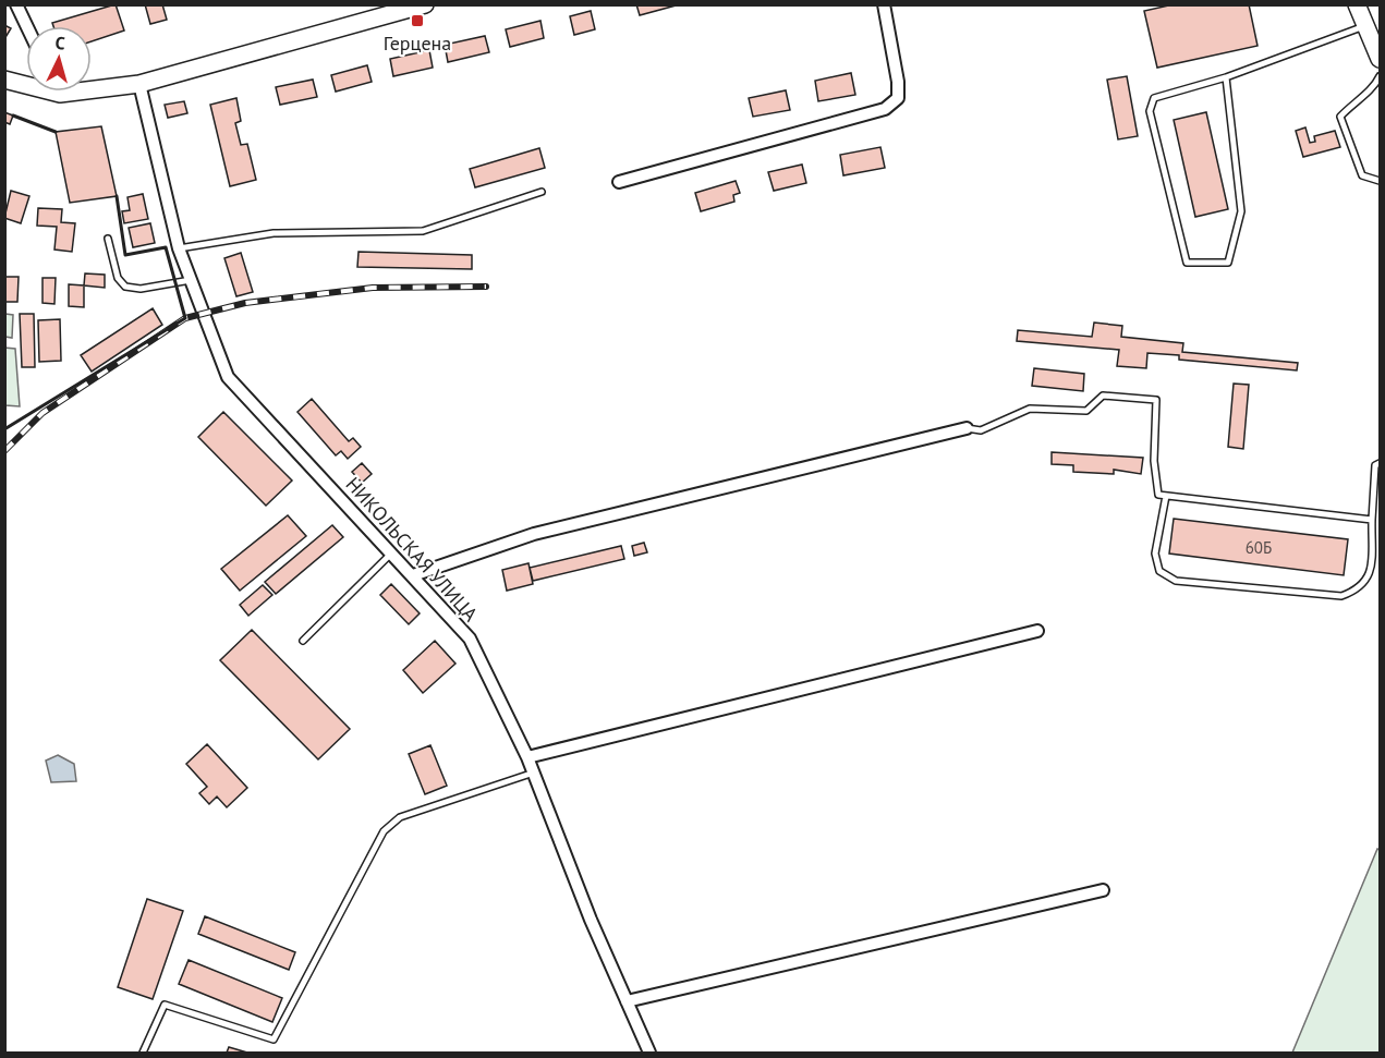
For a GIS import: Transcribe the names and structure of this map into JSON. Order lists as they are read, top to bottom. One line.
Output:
{"streets":{"street":["НИКОЛЬСКАЯ УЛИЦА"]},"places":{"transit":["Герцена"]},"house_numbers":["60Б"],"north":"top"}
